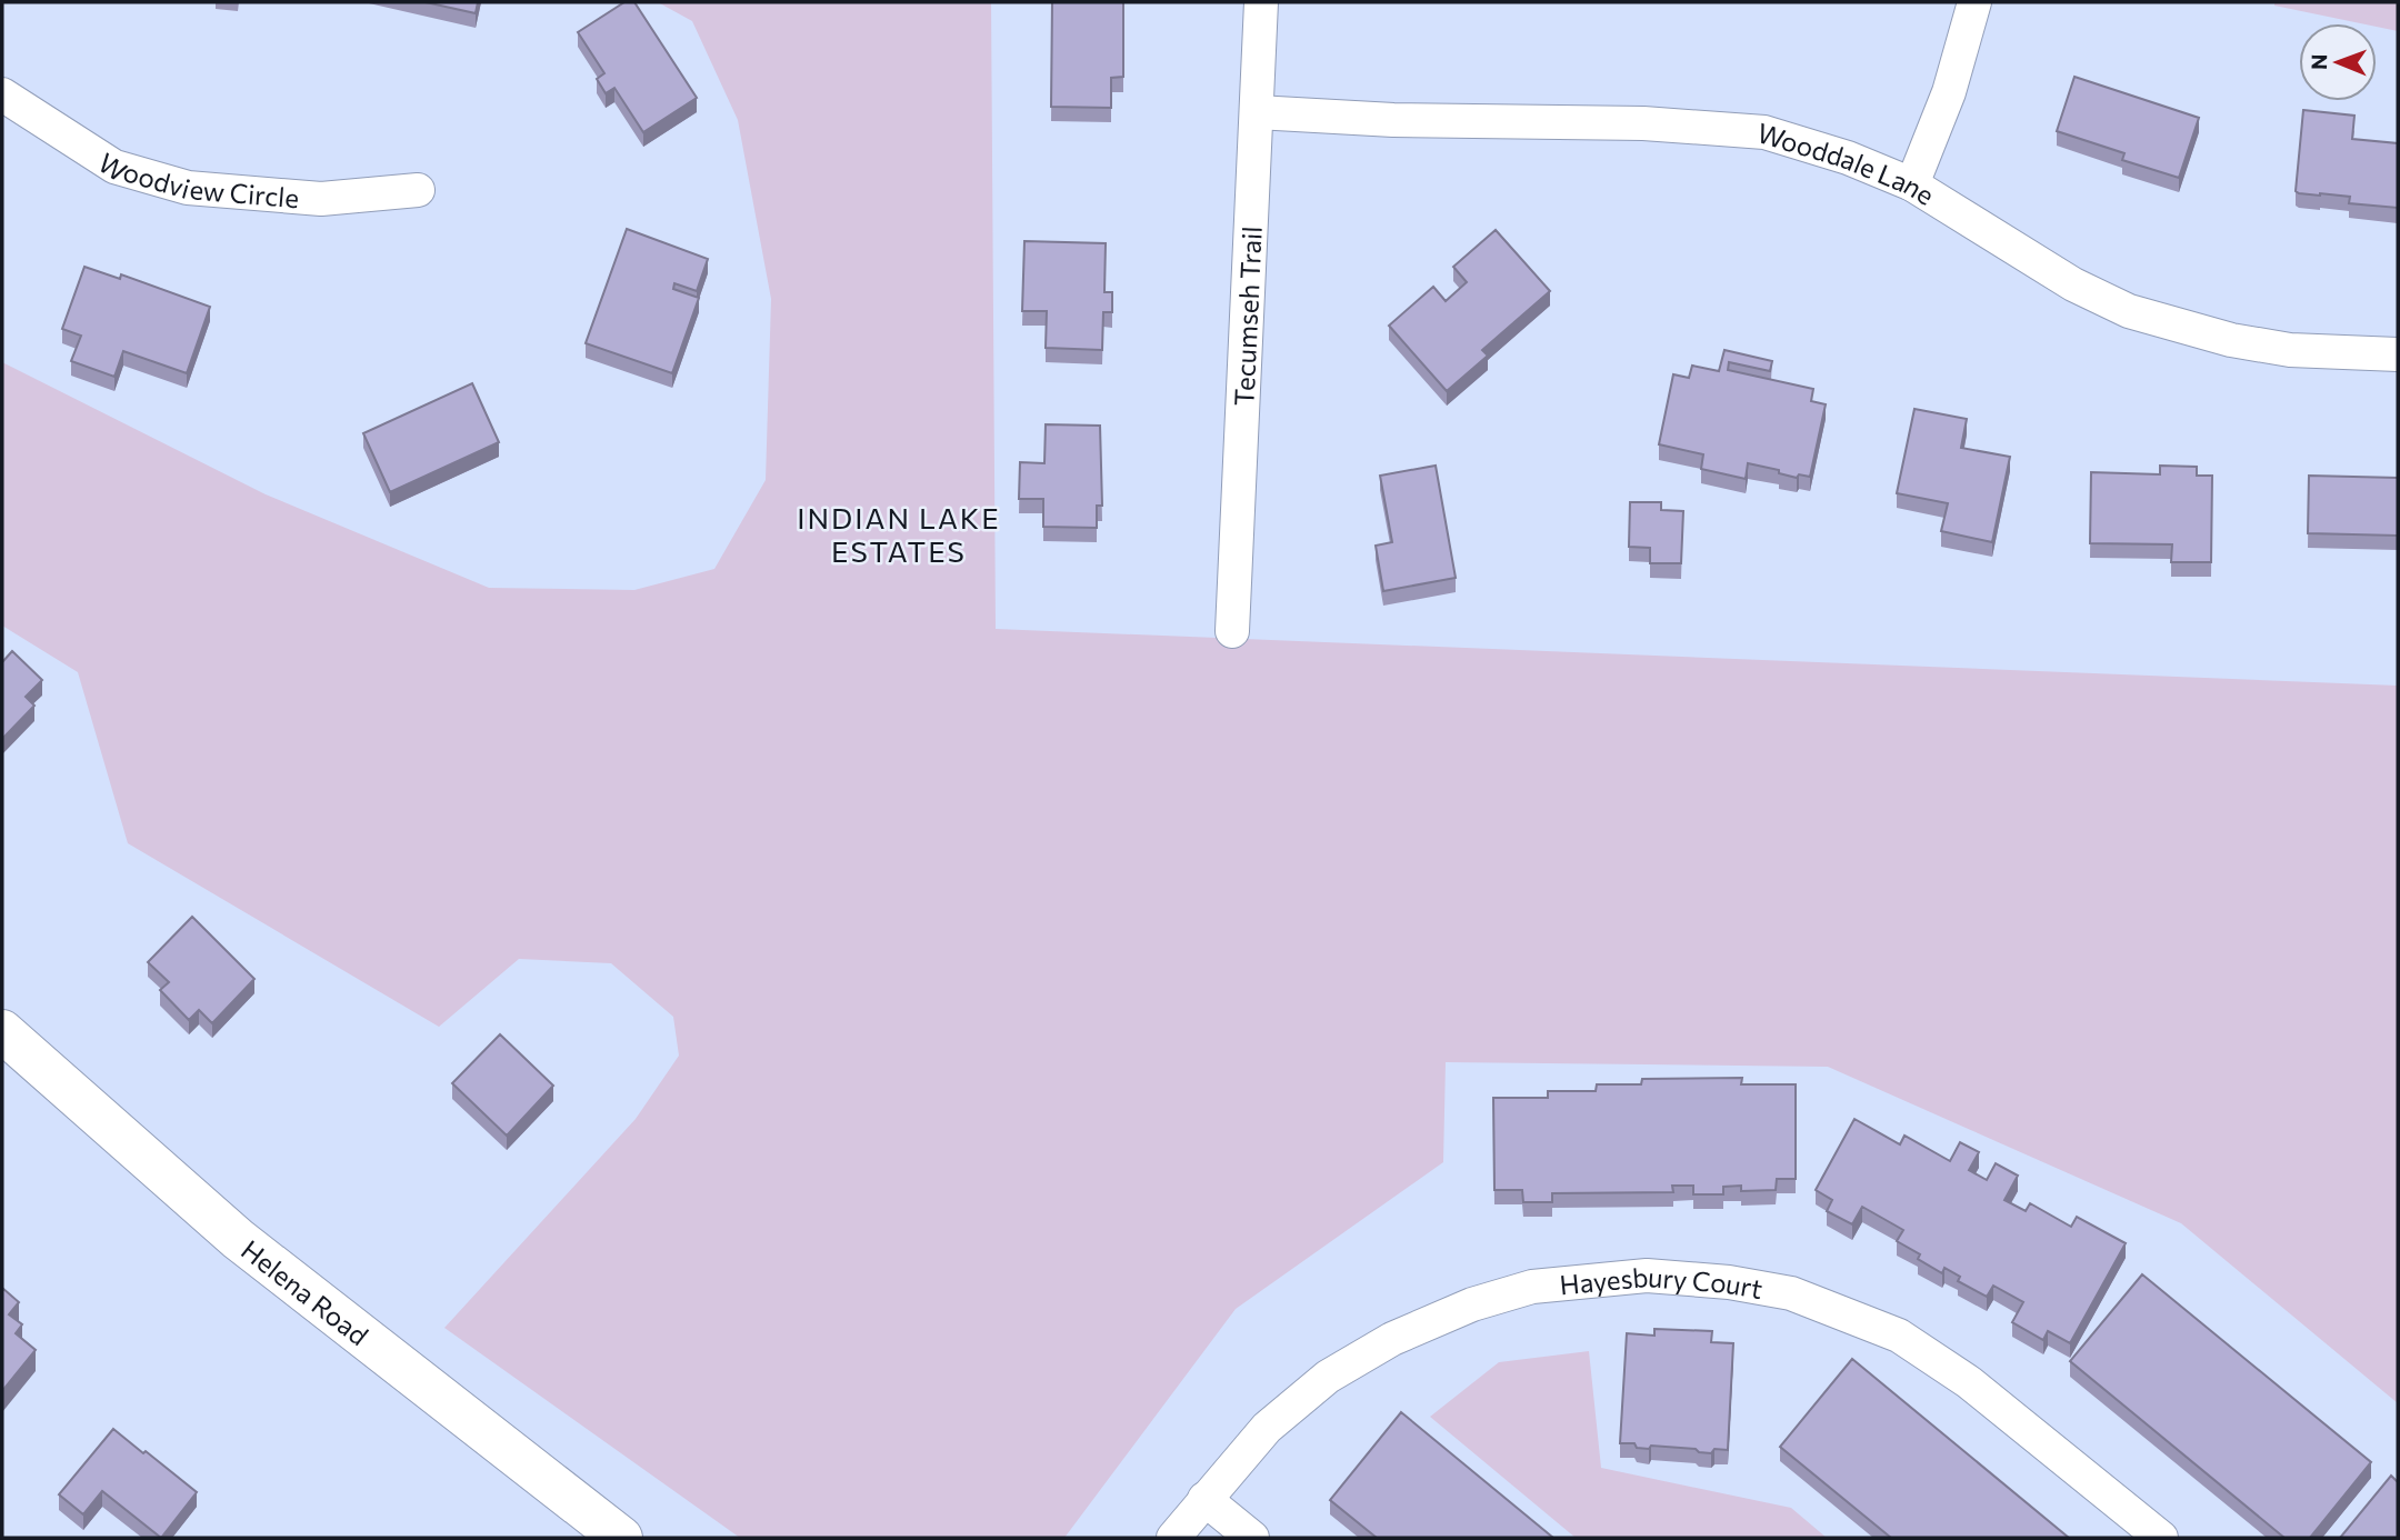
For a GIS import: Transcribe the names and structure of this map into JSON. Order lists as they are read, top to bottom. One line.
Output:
{"streets":{"main road":["Helena Road"],"street":["Wooddale Lane","Woodview Circle","Tecumseh Trail","Hayesbury Court"]},"crossings":[["Wooddale Lane","Tecumseh Trail"]],"districts":["INDIAN LAKE ESTATES"],"north":"left"}
